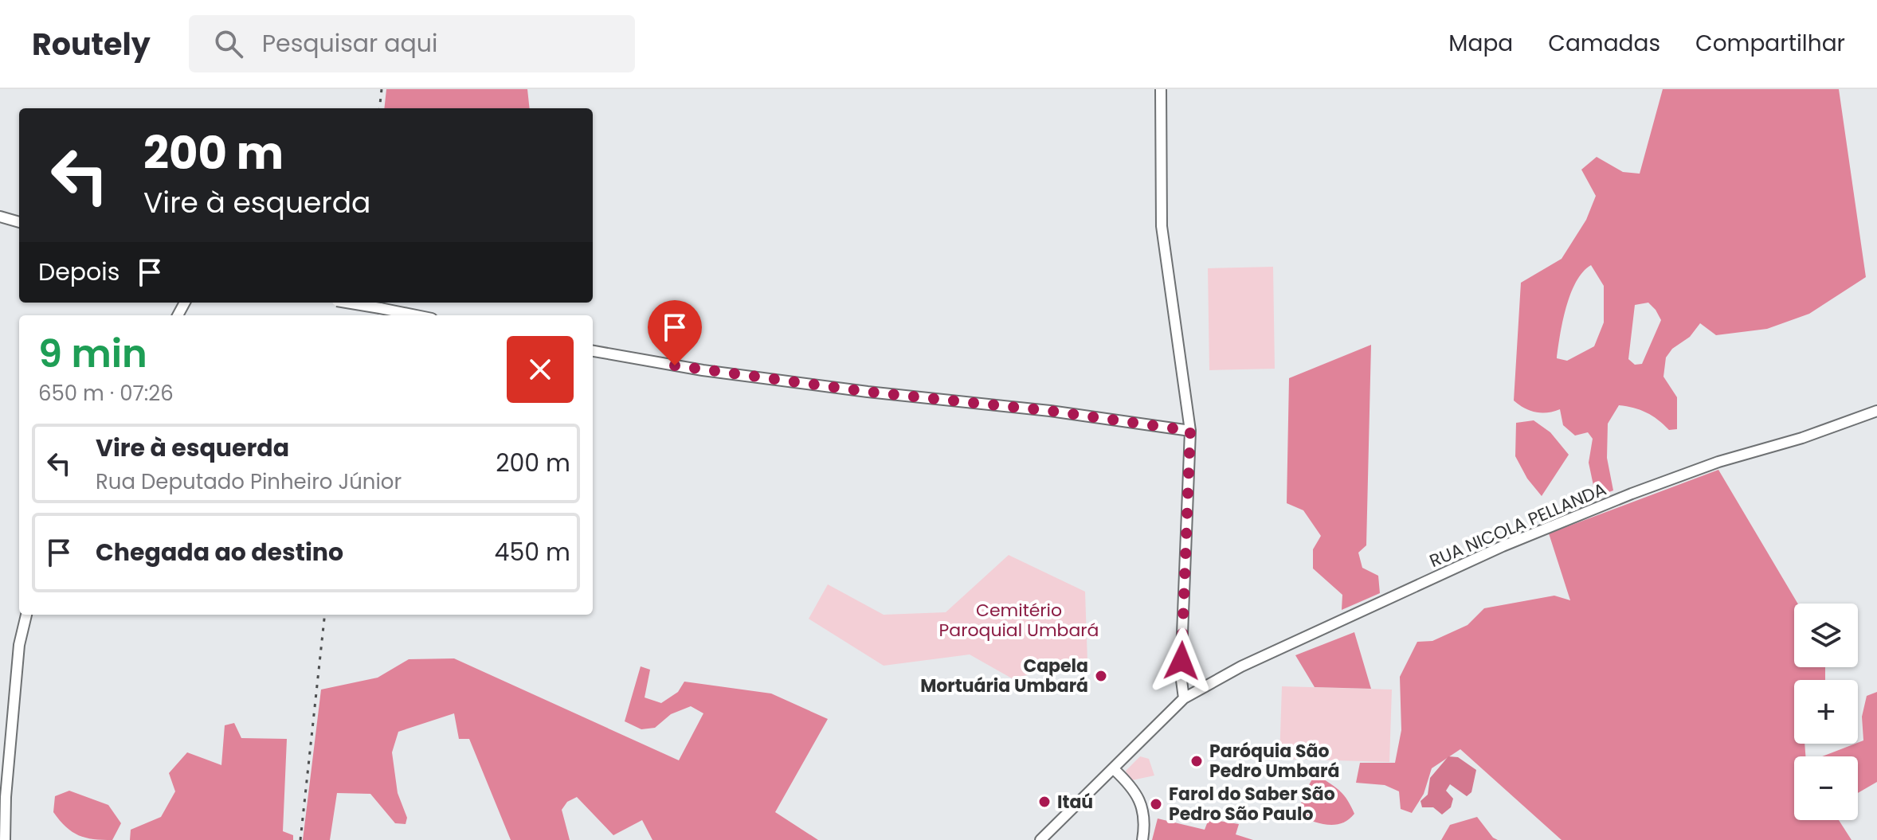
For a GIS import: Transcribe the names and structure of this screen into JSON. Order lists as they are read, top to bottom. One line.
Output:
{"streets":{"main road":["RUA NICOLA PELLANDA"]},"parks":["Cemitério Paroquial Umbará"],"places":["Capela Mortuária Umbará","Paróquia São Pedro Umbará","Itaú","Farol do Saber São Pedro São Paulo"],"page":{"header":"Routely","search":"Pesquisar aqui","nav":["Mapa","Camadas","Compartilhar"],"turn":["200 m","Vire à esquerda"],"then":"Depois","heading":["9 min","650 m · 07:26"],"list":[{"name":"Vire à esquerda","note":"Rua Deputado Pinheiro Júnior","value":"200 m"},{"name":"Chegada ao destino","value":"450 m"}],"map_buttons":["+","−"]}}
